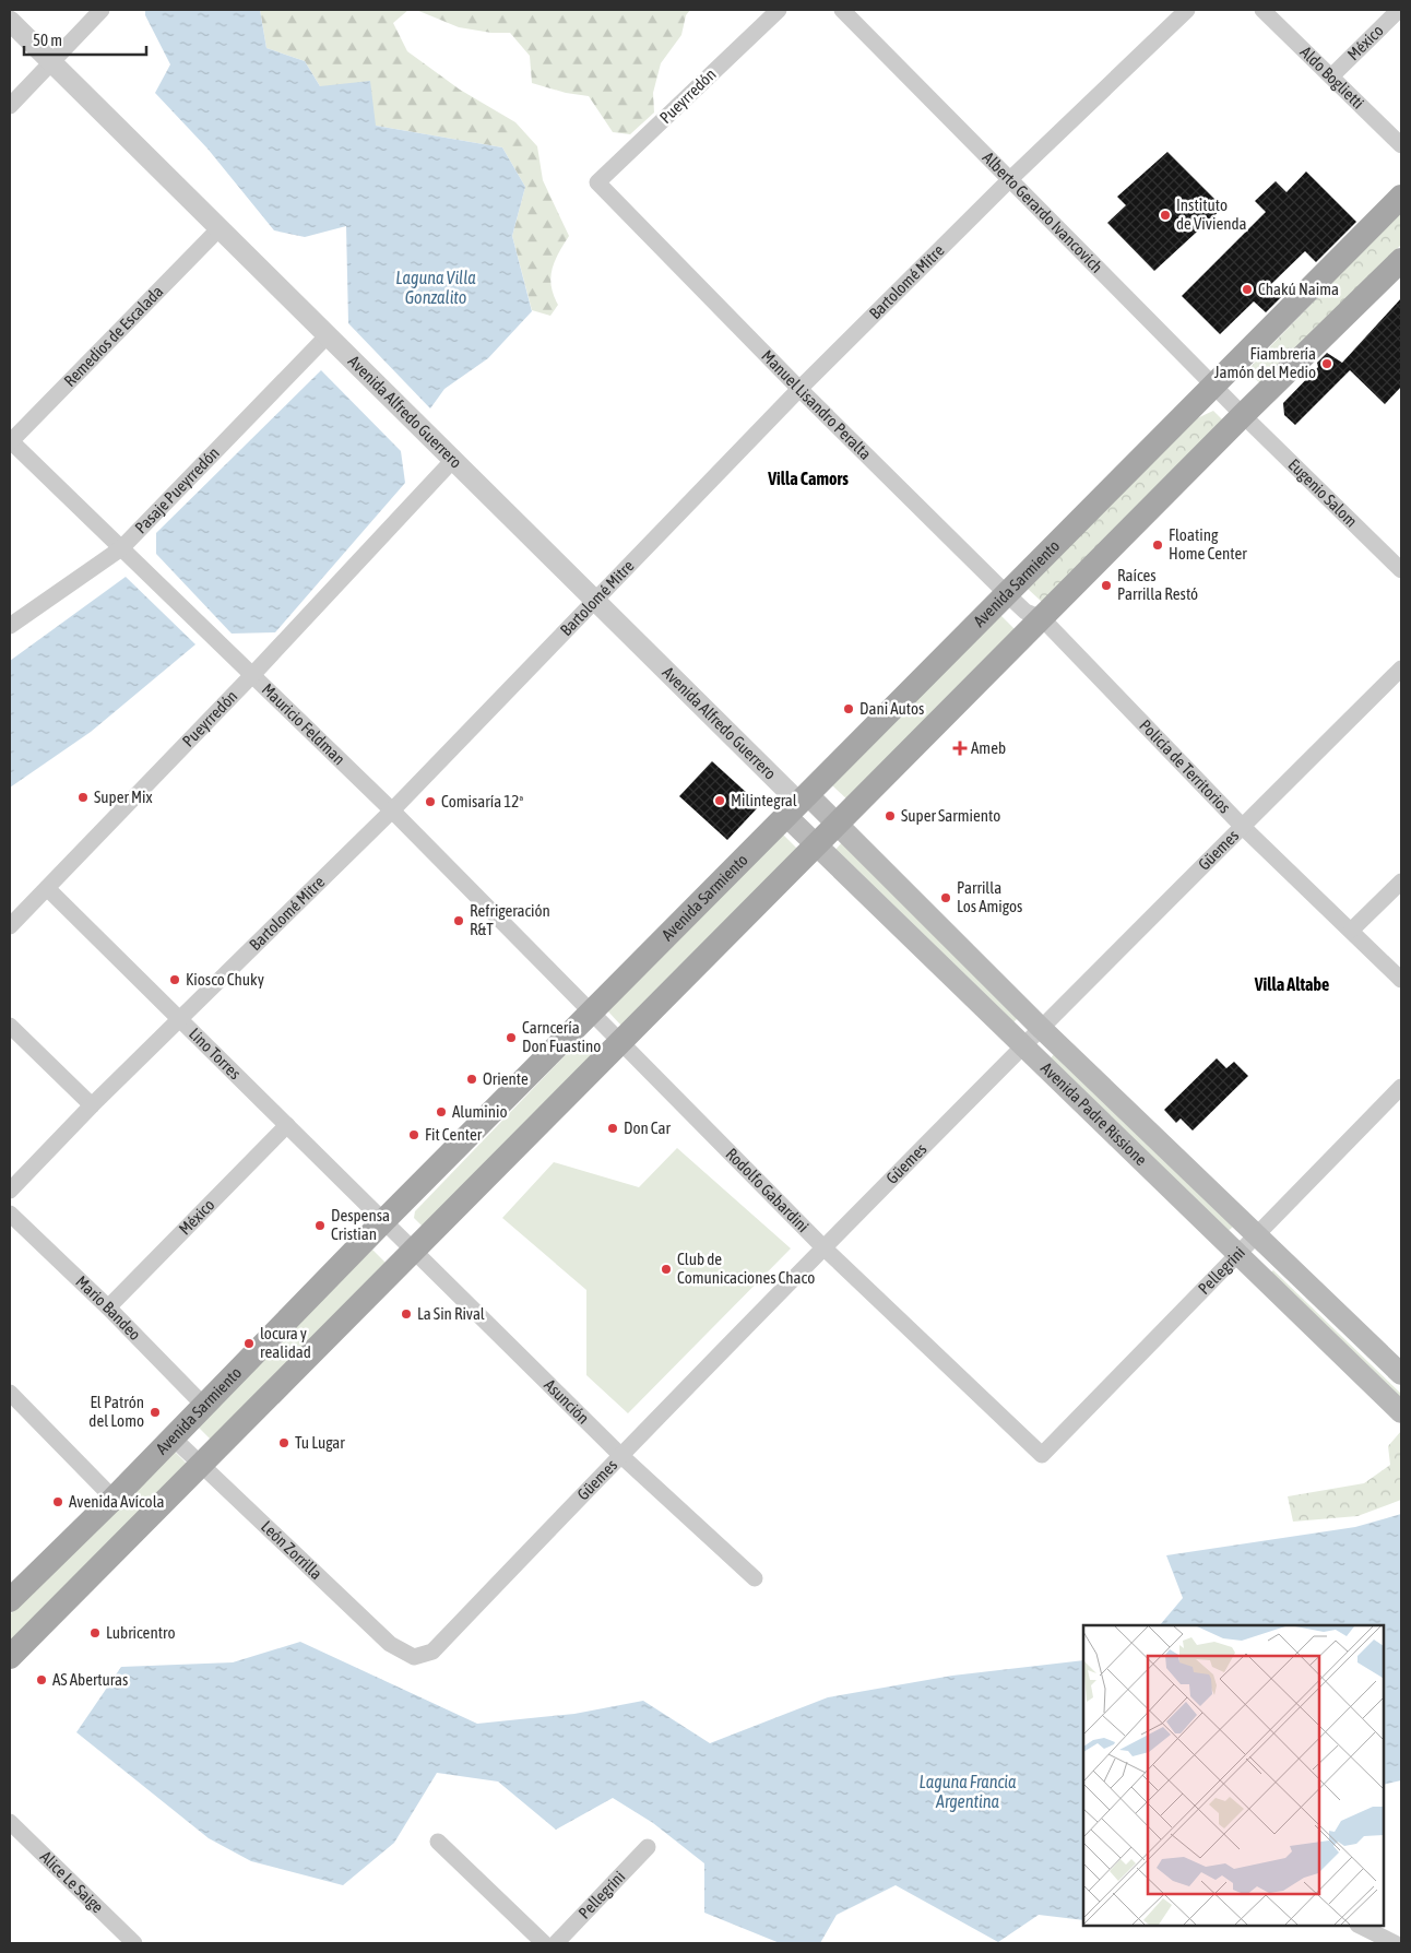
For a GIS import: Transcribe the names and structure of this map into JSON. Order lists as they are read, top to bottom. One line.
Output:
{"streets":{"main road":["Avenida Sarmiento","Avenida Padre Rissione"],"street":["México","Aldo Boglietti","Pueyrredón","Alberto Gerardo Ivancovich","Bartolomé Mitre","Remedios de Escalada","Manuel Lisandro Peralta","Avenida Alfredo Guerrero","Pasaje Pueyrredón","Eugenio Salom","Mauricio Feldman","Policía de Territorios","Güemes","Lino Torres","Rodolfo Gabardini","Pellegrini","Mario Bandeo","Asunción","León Zorrilla","Alice Le Saige"]},"crossings":[["México","Aldo Boglietti"],["México","Lino Torres"],["México","Mario Bandeo"],["Pueyrredón","Manuel Lisandro Peralta"],["Pueyrredón","Avenida Alfredo Guerrero"],["Pueyrredón","Mauricio Feldman"],["Pueyrredón","Lino Torres"],["Alberto Gerardo Ivancovich","Bartolomé Mitre"],["Alberto Gerardo Ivancovich","Eugenio Salom"],["Alberto Gerardo Ivancovich","Avenida Sarmiento"],["Bartolomé Mitre","Manuel Lisandro Peralta"],["Bartolomé Mitre","Avenida Alfredo Guerrero"],["Bartolomé Mitre","Mauricio Feldman"],["Bartolomé Mitre","Lino Torres"],["Remedios de Escalada","Avenida Alfredo Guerrero"],["Remedios de Escalada","Mauricio Feldman"],["Manuel Lisandro Peralta","Avenida Sarmiento"],["Manuel Lisandro Peralta","Policía de Territorios"],["Avenida Alfredo Guerrero","Pasaje Pueyrredón"],["Avenida Alfredo Guerrero","Avenida Sarmiento"],["Avenida Alfredo Guerrero","Avenida Padre Rissione"],["Pasaje Pueyrredón","Mauricio Feldman"],["Avenida Sarmiento","Mauricio Feldman"],["Avenida Sarmiento","Lino Torres"],["Avenida Sarmiento","Avenida Padre Rissione"],["Avenida Sarmiento","Rodolfo Gabardini"],["Avenida Sarmiento","Mario Bandeo"],["Avenida Sarmiento","Asunción"],["Avenida Sarmiento","León Zorrilla"],["Mauricio Feldman","Rodolfo Gabardini"],["Policía de Territorios","Güemes"],["Güemes","Avenida Padre Rissione"],["Güemes","Rodolfo Gabardini"],["Güemes","Asunción"],["Güemes","León Zorrilla"],["Lino Torres","Asunción"],["Avenida Padre Rissione","Pellegrini"],["Rodolfo Gabardini","Pellegrini"]],"districts":["Villa Camors","Villa Altabe"],"water":["Laguna Villa Gonzalito","Laguna Francia Argentina"],"places":{"other":["Instituto de Vivienda","Chakú Naima","Fiambrería Jamón del Medio","Floating Home Center","Raíces Parrilla Restó","Dani Autos","Super Mix","Milintegral","Comisaría 12ª","Super Sarmiento","Parrilla Los Amigos","Refrigeración R&T","Kiosco Chuky","Carncería Don Fuastino","Oriente","Aluminio","Don Car","Fit Center","Despensa Cristian","Club de Comunicaciones Chaco","La Sin Rival","locura y realidad","El Patrón del Lomo","Tu Lugar","Avenida Avícola","Lubricentro","AS Aberturas"],"health":["Ameb"]},"scale_bar":"50 m"}
